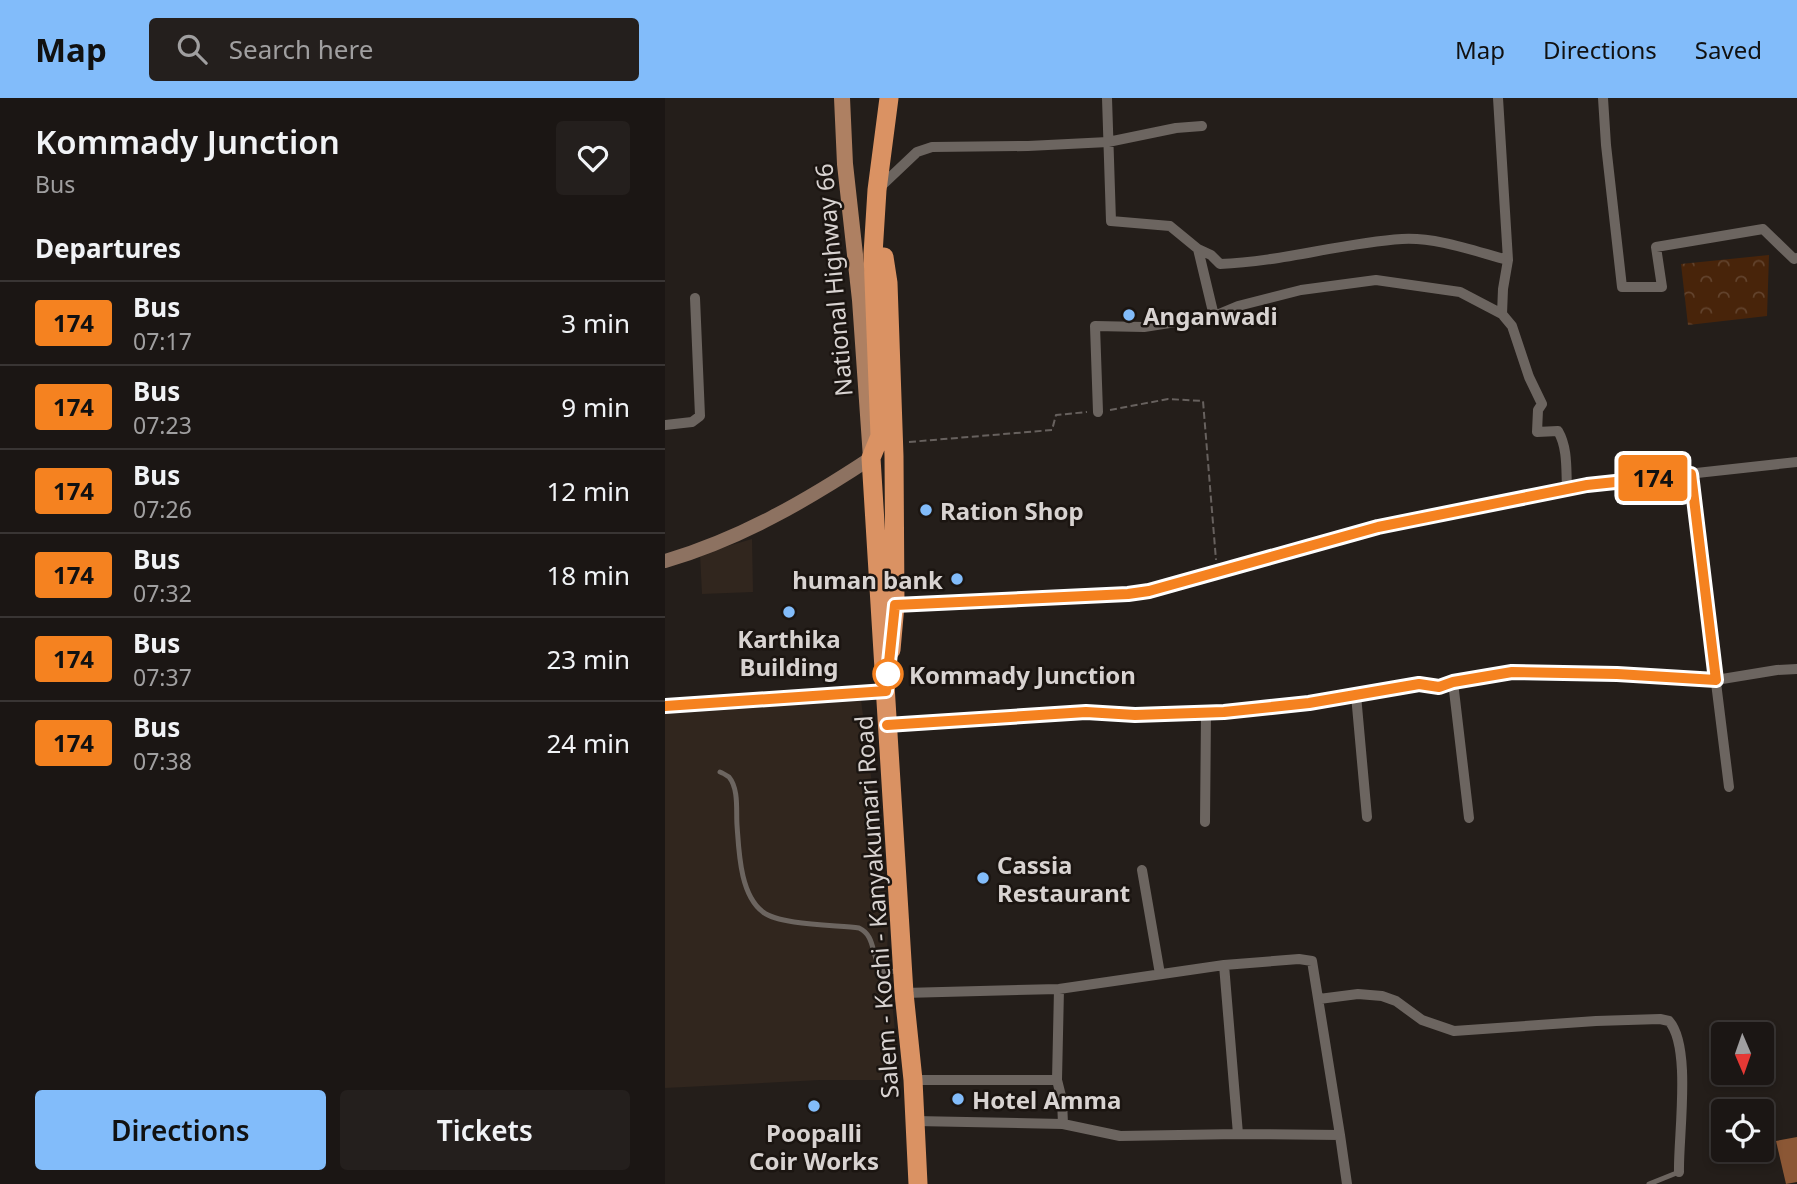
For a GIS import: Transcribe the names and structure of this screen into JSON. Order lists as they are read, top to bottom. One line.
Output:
{"streets":{"highway":["Salem - Kochi - Kanyakumari Road"],"main road":["National Highway 66"]},"crossings":[["National Highway 66","Salem - Kochi - Kanyakumari Road"]],"places":["Anganwadi","Ration Shop","human bank","Karthika Building","Kommady Junction","Cassia Restaurant","Hotel Amma","Poopalli Coir Works"],"lines":["bus line 174"],"north":"bottom","page":{"header":"Map","search":"Search here","nav":["Map","Directions","Saved"],"heading":[["Kommady Junction","Bus"],"Departures"],"on_map":"174","list":[{"mark":"174","name":"Bus","note":"07:17","value":"3 min"},{"mark":"174","name":"Bus","note":"07:23","value":"9 min"},{"mark":"174","name":"Bus","note":"07:26","value":"12 min"},{"mark":"174","name":"Bus","note":"07:32","value":"18 min"},{"mark":"174","name":"Bus","note":"07:37","value":"23 min"},{"mark":"174","name":"Bus","note":"07:38","value":"24 min"}],"buttons":["Directions","Tickets"]}}
